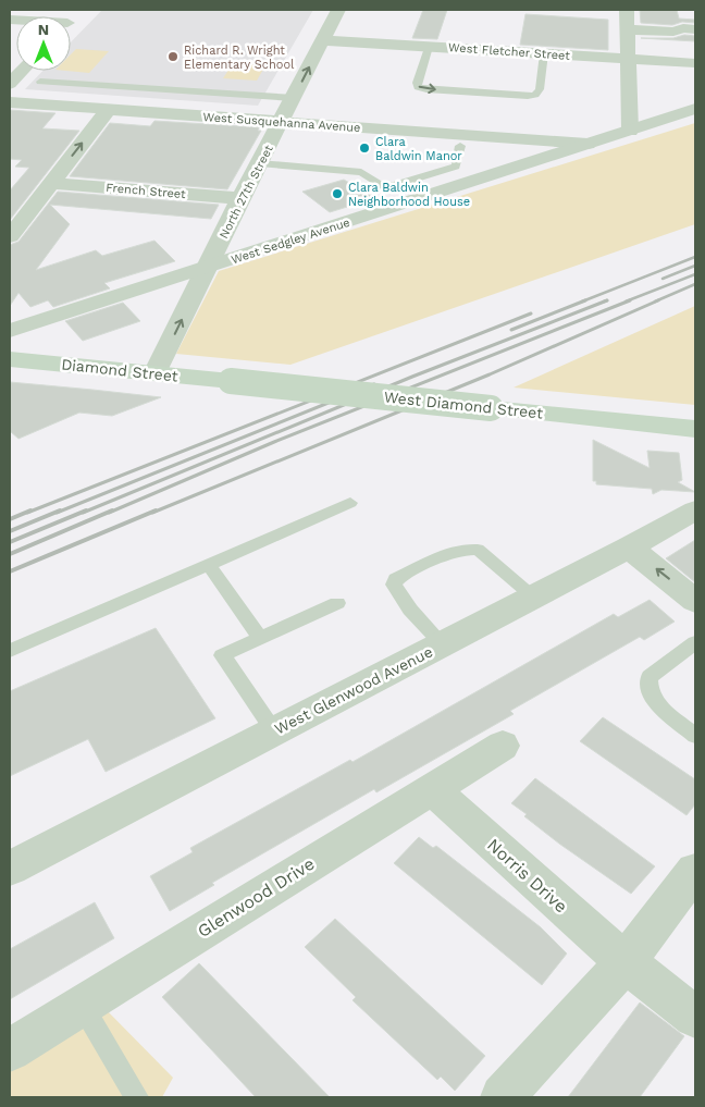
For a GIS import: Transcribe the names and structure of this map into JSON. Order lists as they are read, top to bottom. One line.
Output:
{"streets":{"main road":["Diamond Street","West Diamond Street"],"street":["West Fletcher Street","West Susquehanna Avenue","French Street","North 27th Street","West Sedgley Avenue","West Glenwood Avenue","Norris Drive","Glenwood Drive"]},"crossings":[["West Fletcher Street","North 27th Street"],["West Susquehanna Avenue","North 27th Street"],["West Susquehanna Avenue","West Sedgley Avenue"],["French Street","North 27th Street"],["North 27th Street","West Sedgley Avenue"],["North 27th Street","Diamond Street"],["Diamond Street","West Diamond Street"],["Norris Drive","Glenwood Drive"]],"places":["Richard R. Wright Elementary School","Clara Baldwin Manor","Clara Baldwin Neighborhood House"],"north":"top"}
